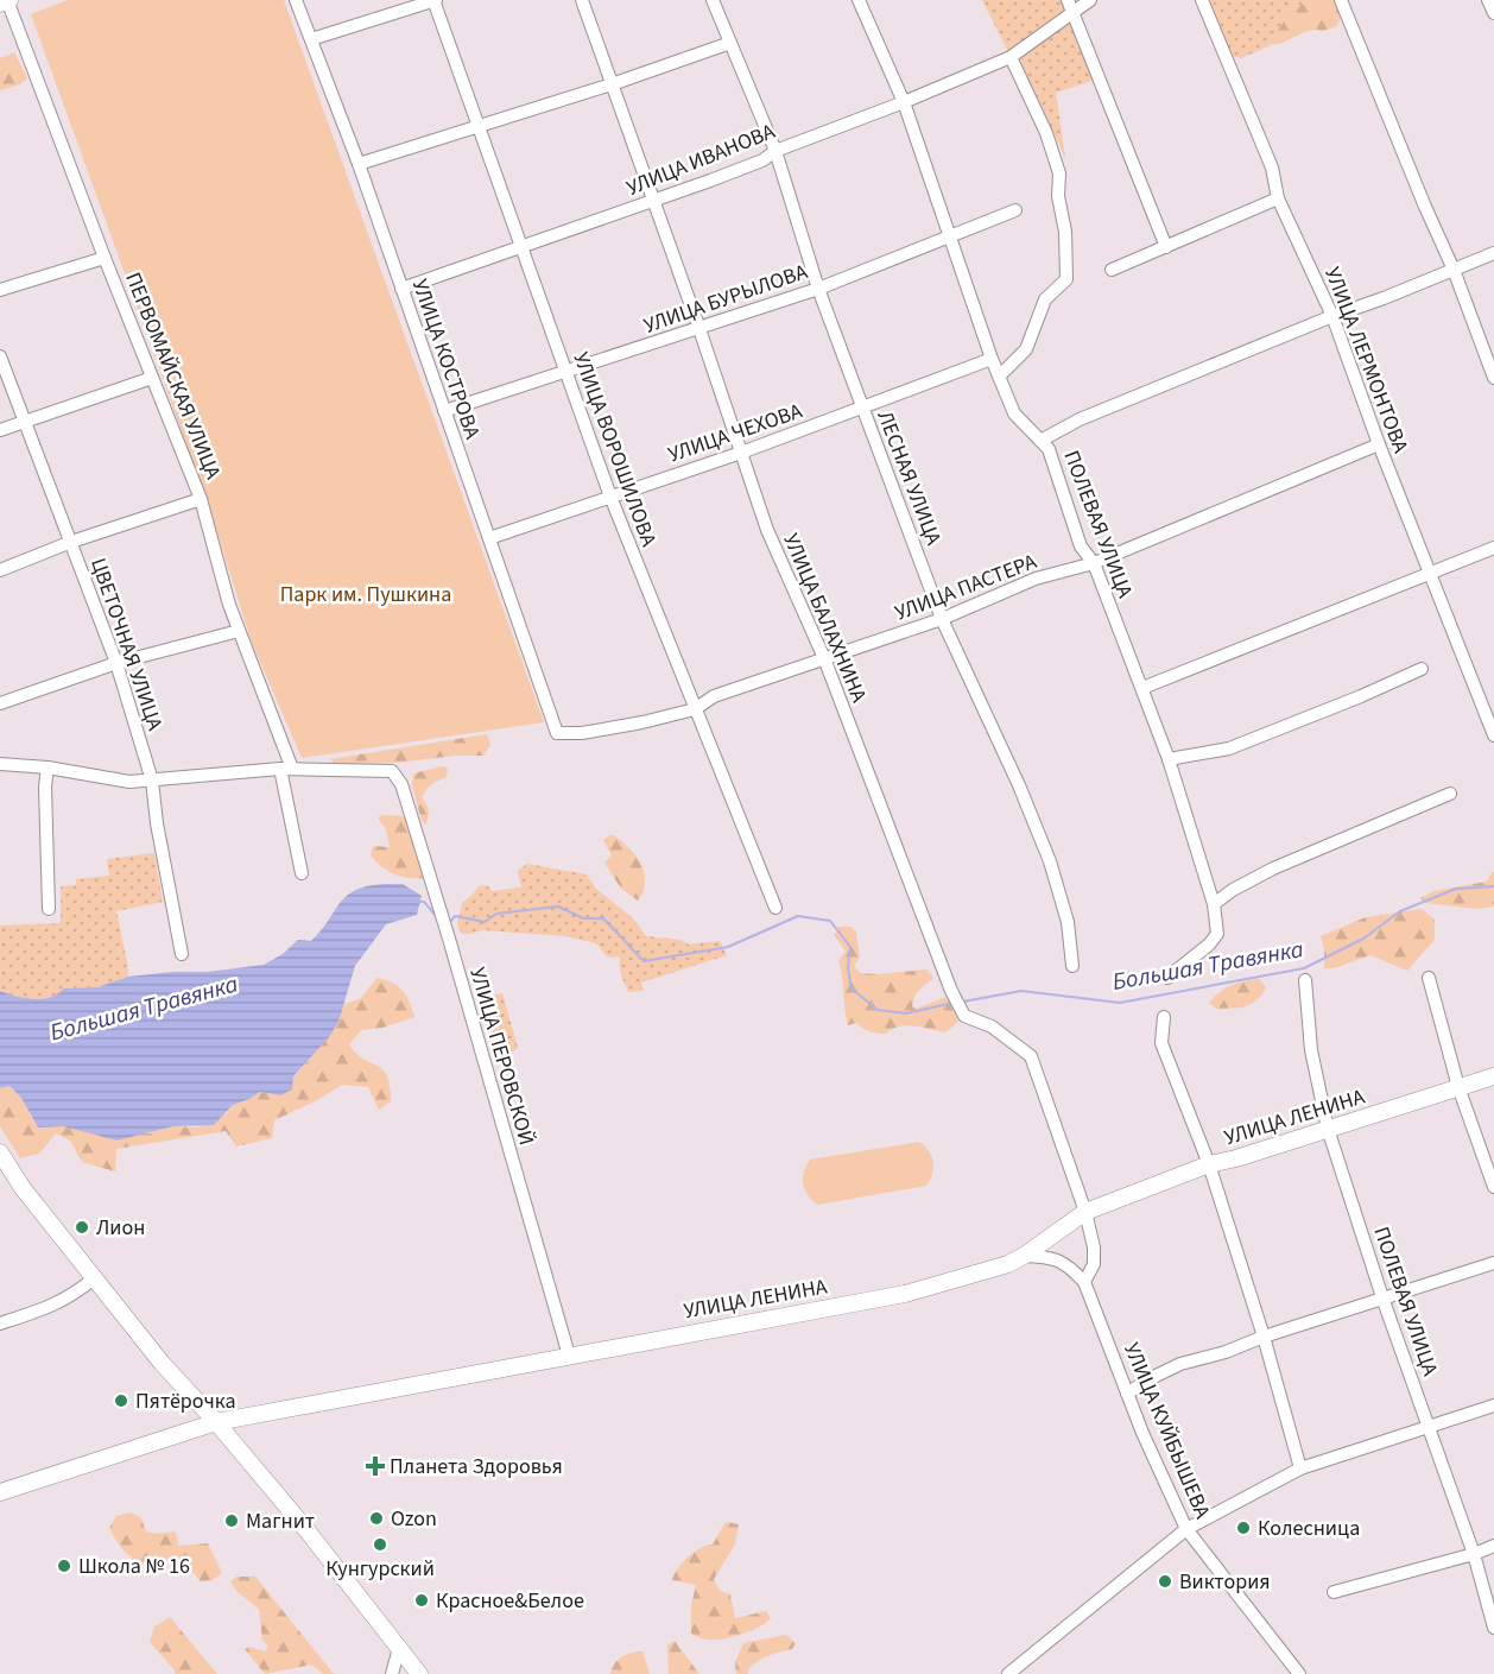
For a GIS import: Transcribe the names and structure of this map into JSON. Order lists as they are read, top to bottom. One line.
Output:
{"streets":{"street":["УЛИЦА ИВАНОВА","УЛИЦА БУРЫЛОВА","УЛИЦА КОСТРОВА","УЛИЦА ЛЕРМОНТОВА","ПЕРВОМАЙСКАЯ УЛИЦА","УЛИЦА ЧЕХОВА","УЛИЦА ВОРОШИЛОВА","ЛЕСНАЯ УЛИЦА","ПОЛЕВАЯ УЛИЦА","УЛИЦА ПАСТЕРА","УЛИЦА БАЛАХНИНА","ЦВЕТОЧНАЯ УЛИЦА","УЛИЦА ПЕРОВСКОЙ","УЛИЦА ЛЕНИНА","УЛИЦА КУЙБЫШЕВА"]},"crossings":[["УЛИЦА ИВАНОВА","УЛИЦА КОСТРОВА"],["УЛИЦА ИВАНОВА","УЛИЦА ВОРОШИЛОВА"],["УЛИЦА ИВАНОВА","ЛЕСНАЯ УЛИЦА"],["УЛИЦА ИВАНОВА","ПОЛЕВАЯ УЛИЦА"],["УЛИЦА ИВАНОВА","УЛИЦА БАЛАХНИНА"],["УЛИЦА БУРЫЛОВА","УЛИЦА КОСТРОВА"],["УЛИЦА БУРЫЛОВА","УЛИЦА ВОРОШИЛОВА"],["УЛИЦА БУРЫЛОВА","ЛЕСНАЯ УЛИЦА"],["УЛИЦА БУРЫЛОВА","ПОЛЕВАЯ УЛИЦА"],["УЛИЦА БУРЫЛОВА","УЛИЦА БАЛАХНИНА"],["УЛИЦА КОСТРОВА","УЛИЦА ЧЕХОВА"],["УЛИЦА КОСТРОВА","УЛИЦА ПАСТЕРА"],["УЛИЦА ЛЕРМОНТОВА","УЛИЦА ПАСТЕРА"],["ПЕРВОМАЙСКАЯ УЛИЦА","УЛИЦА ПЕРОВСКОЙ"],["УЛИЦА ЧЕХОВА","УЛИЦА ВОРОШИЛОВА"],["УЛИЦА ЧЕХОВА","ЛЕСНАЯ УЛИЦА"],["УЛИЦА ЧЕХОВА","ПОЛЕВАЯ УЛИЦА"],["УЛИЦА ЧЕХОВА","УЛИЦА БАЛАХНИНА"],["УЛИЦА ВОРОШИЛОВА","УЛИЦА ПАСТЕРА"],["ЛЕСНАЯ УЛИЦА","УЛИЦА ПАСТЕРА"],["ПОЛЕВАЯ УЛИЦА","УЛИЦА ПАСТЕРА"],["ПОЛЕВАЯ УЛИЦА","УЛИЦА ЛЕНИНА"],["УЛИЦА ПАСТЕРА","УЛИЦА БАЛАХНИНА"],["УЛИЦА БАЛАХНИНА","УЛИЦА ЛЕНИНА"],["УЛИЦА БАЛАХНИНА","УЛИЦА КУЙБЫШЕВА"],["УЛИЦА ПЕРОВСКОЙ","УЛИЦА ЛЕНИНА"],["УЛИЦА ЛЕНИНА","УЛИЦА КУЙБЫШЕВА"]],"water":["Большая Травянка"],"parks":["Парк им. Пушкина"],"places":{"other":["Лион","Пятёрочка","Ozon","Магнит","Колесница","Кунгурский","Школа № 16","Виктория","Красное&Белое"],"health":["Планета Здоровья"]}}
